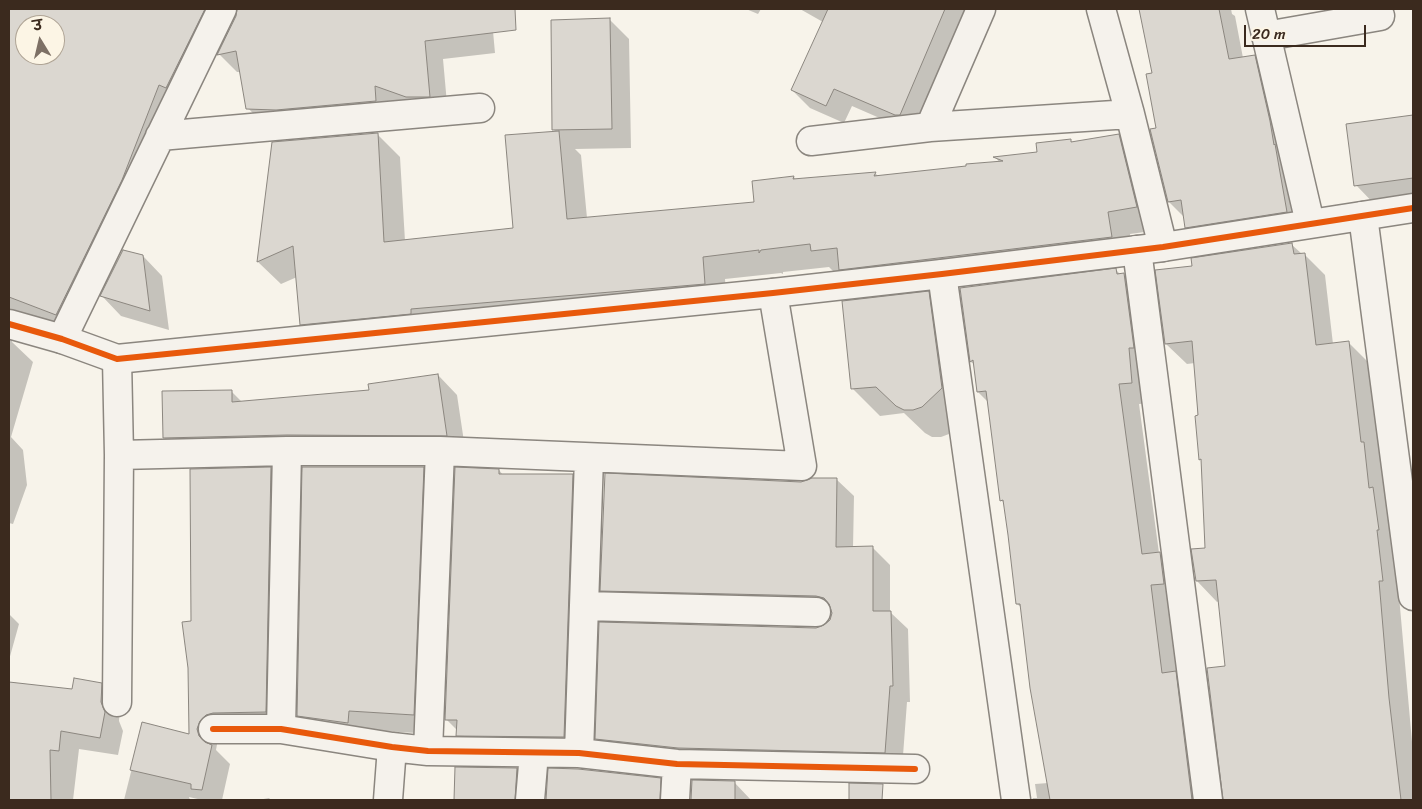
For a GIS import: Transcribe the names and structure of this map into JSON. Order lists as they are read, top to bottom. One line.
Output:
{"scale_bar":"20 m","north":"top"}
